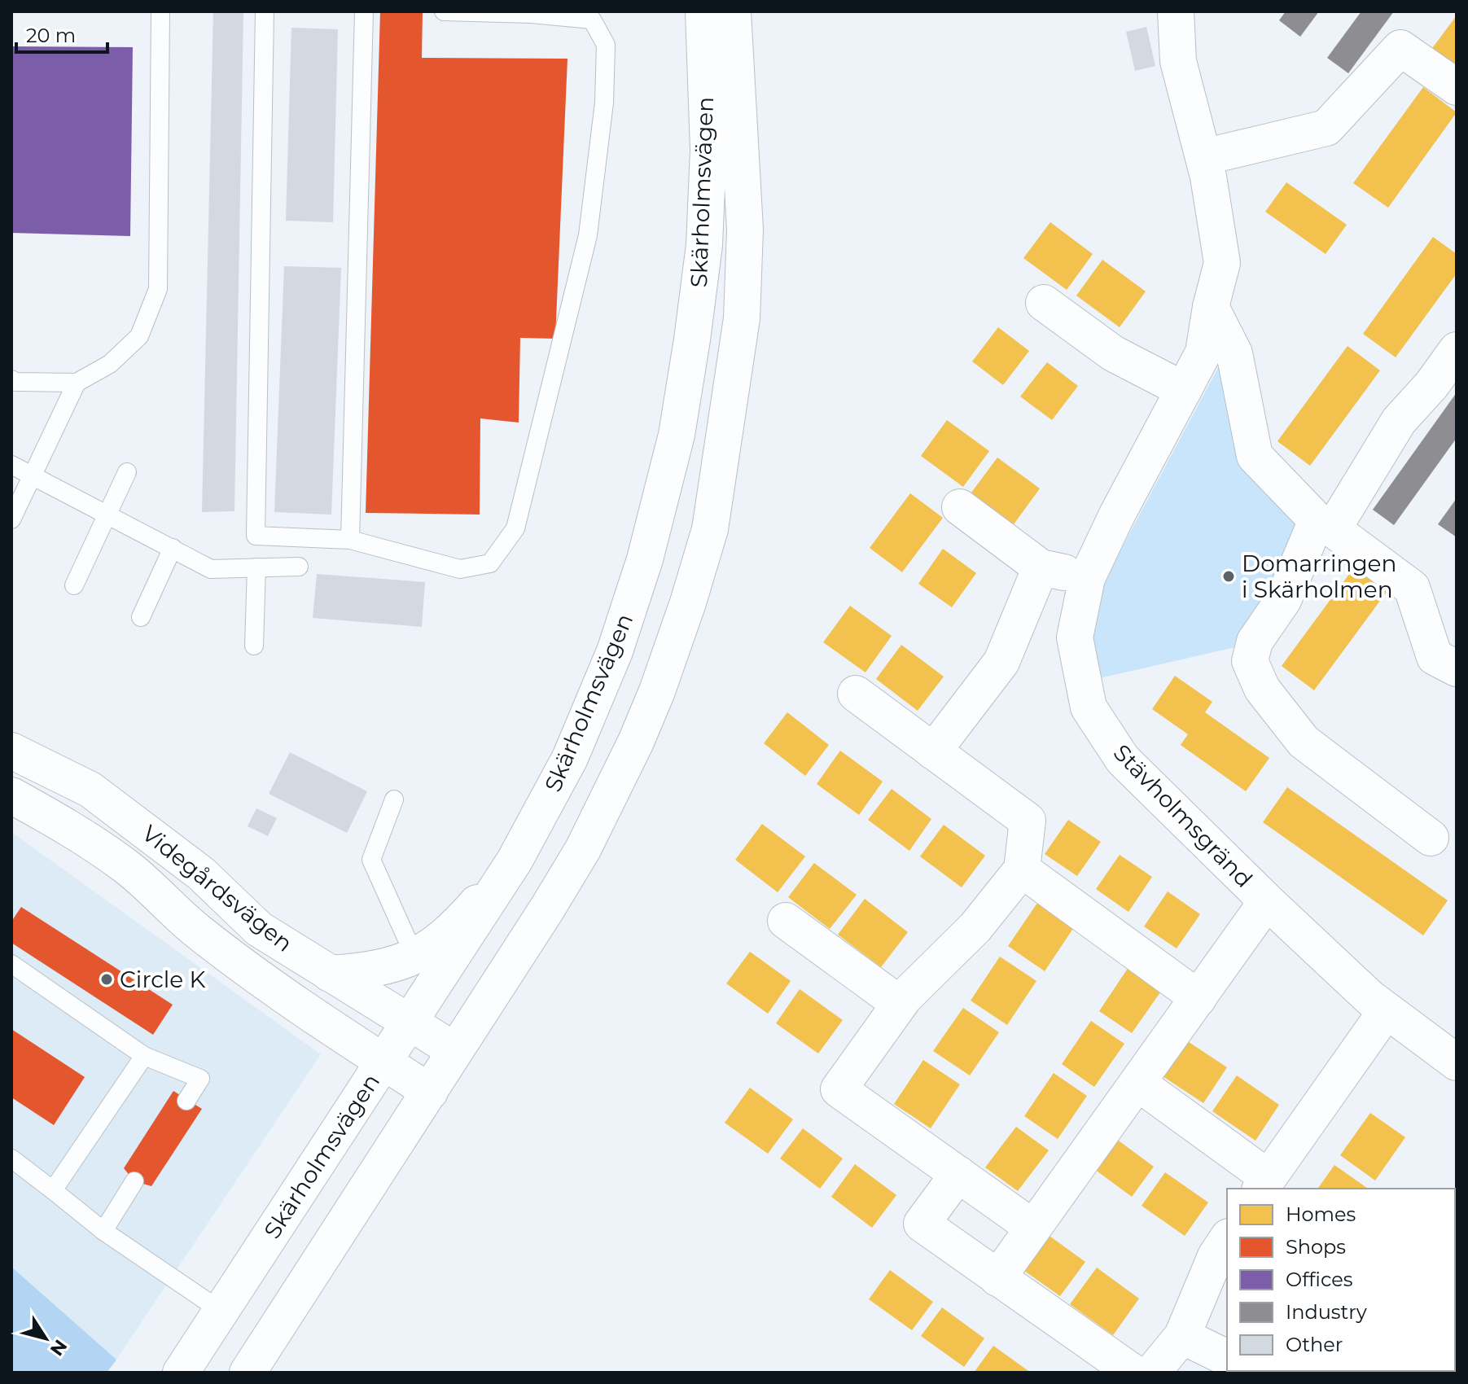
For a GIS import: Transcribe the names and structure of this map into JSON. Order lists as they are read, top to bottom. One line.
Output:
{"streets":{"street":["Skärholmsvägen","Stävholmsgränd","Videgårdsvägen"]},"crossings":[["Skärholmsvägen","Videgårdsvägen"]],"places":["Domarringen i Skärholmen","Circle K"],"legend":["Homes","Shops","Offices","Industry","Other"],"scale_bar":"20 m","north":"bottom right"}
